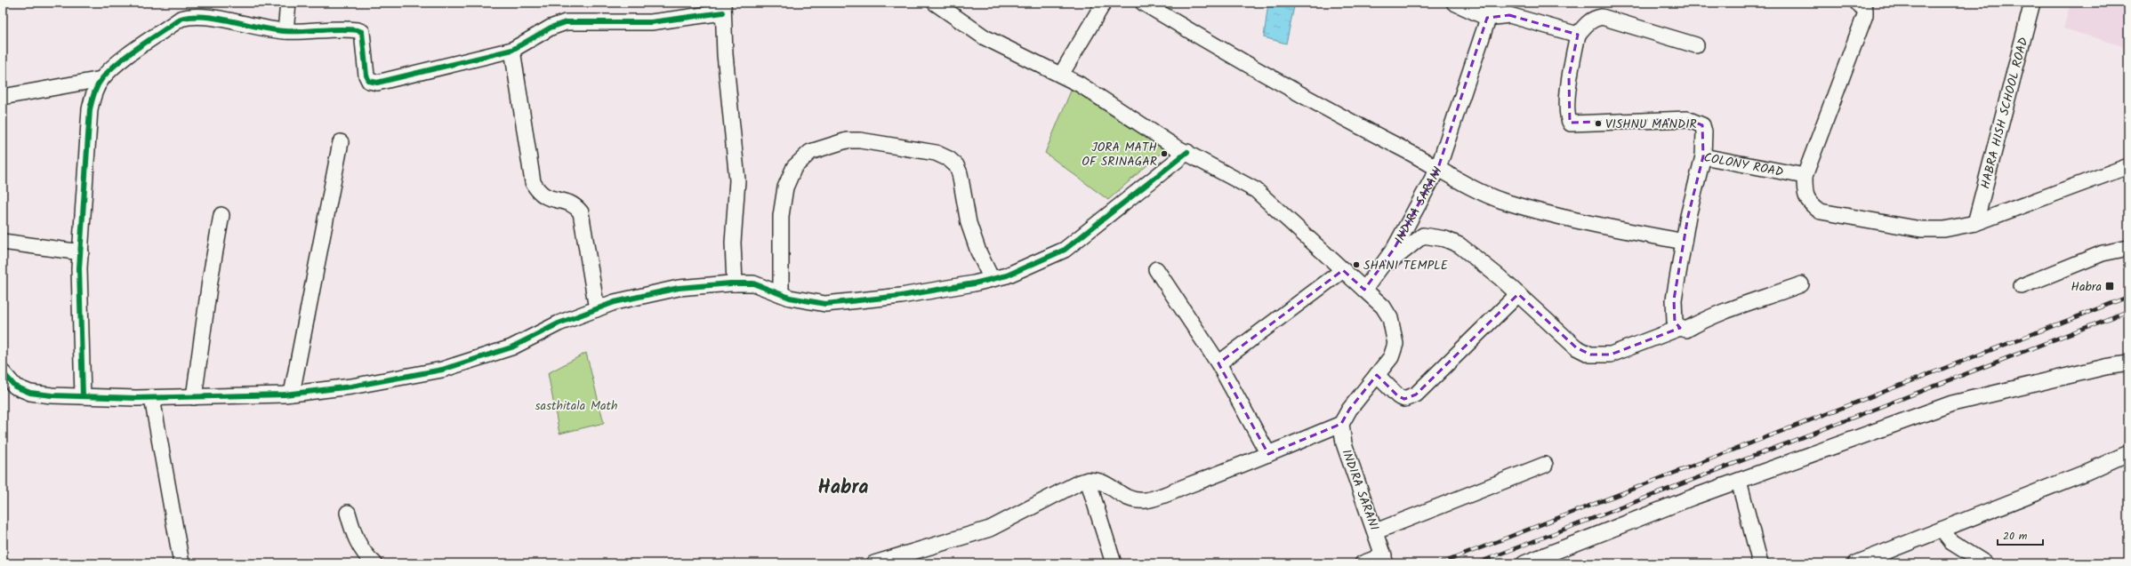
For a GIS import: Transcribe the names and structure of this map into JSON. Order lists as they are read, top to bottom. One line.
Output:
{"streets":{"street":["HABRA HISH SCHOOL ROAD","COLONY ROAD","INDIRA SARANI"]},"districts":["Habra"],"parks":["sasthitala Math"],"places":{"other":["VISHNU MANDIR","JORA MATH OF SRINAGAR","SHANI TEMPLE"],"transit":["Habra"]},"scale_bar":"20 m"}
